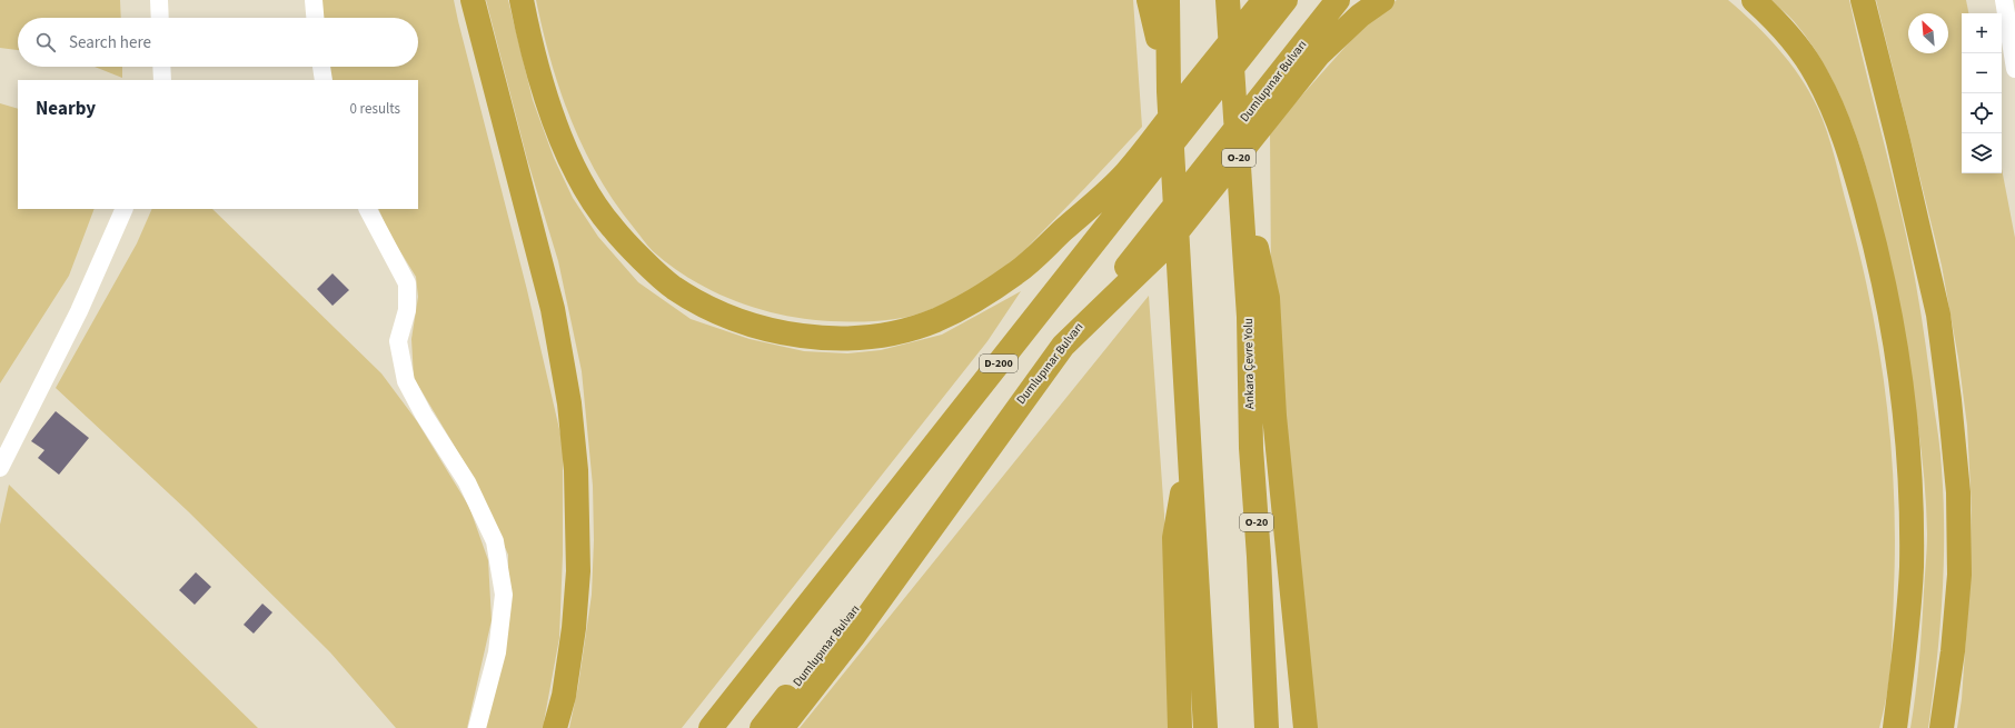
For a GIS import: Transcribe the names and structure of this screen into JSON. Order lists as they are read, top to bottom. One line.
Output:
{"streets":{"highway":["Dumlupınar Bulvarı","O-20","D-200","Ankara Çevre Yolu"]},"north":"top left","page":{"map_buttons":["+","−"],"search":"Search here","heading":["Nearby","0 results"]}}
